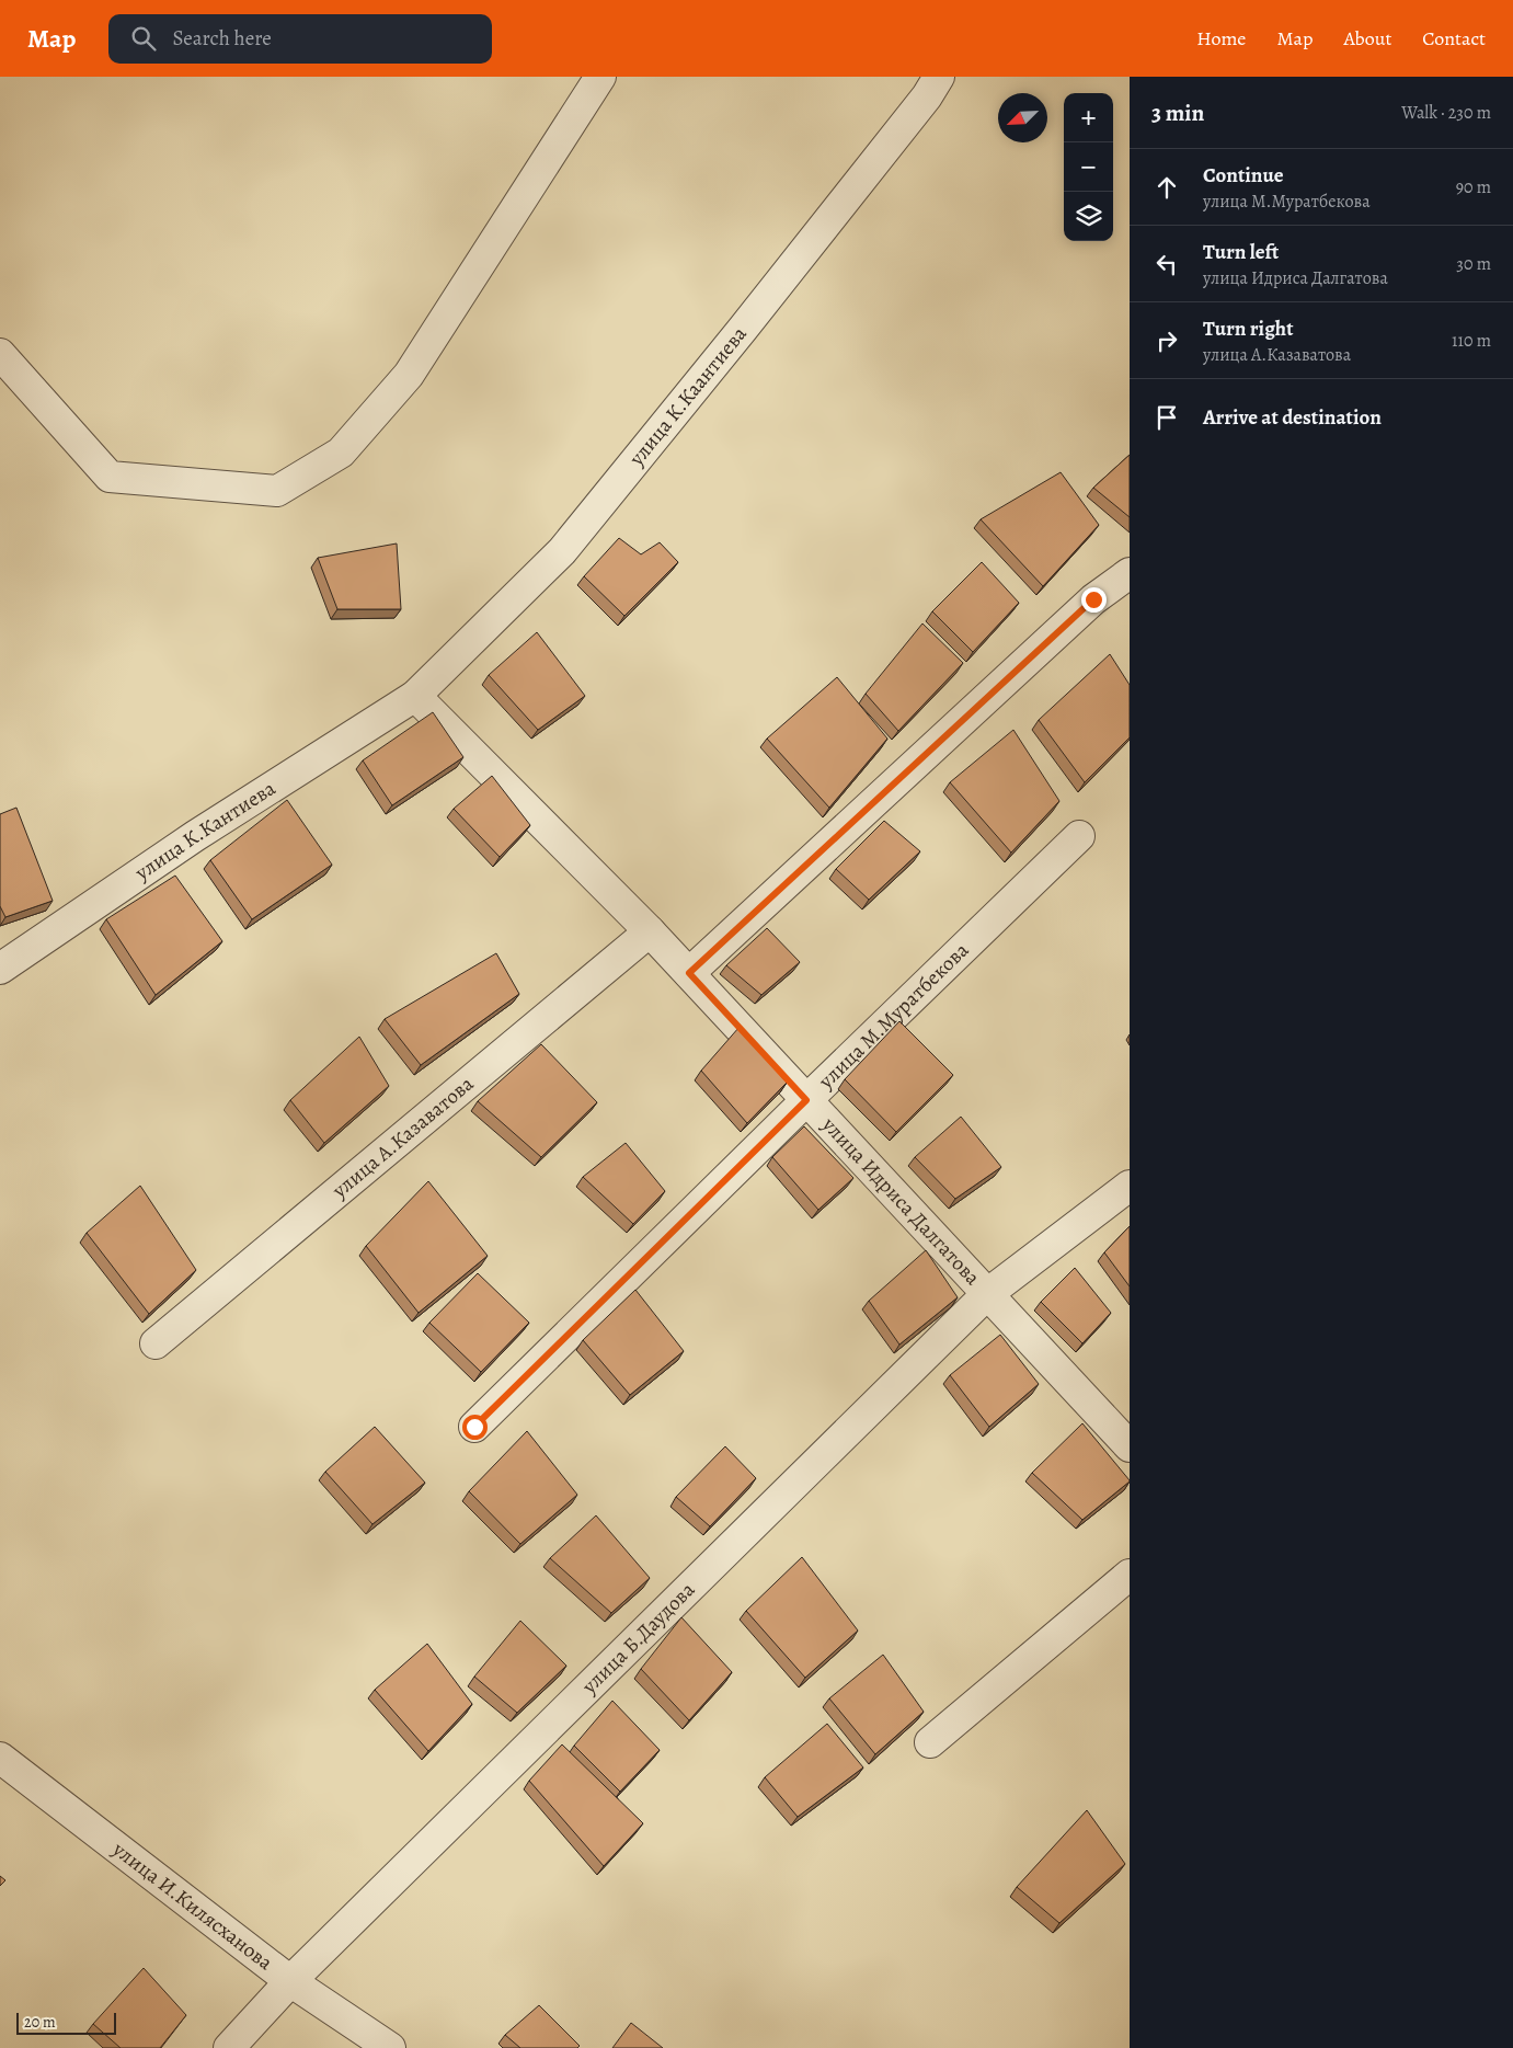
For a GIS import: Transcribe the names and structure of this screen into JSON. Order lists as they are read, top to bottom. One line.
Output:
{"streets":{"street":["улица К.Каантиева","улица К.Кантиева","улица М.Муратбекова","улица А.Казаватова","улица Идриса Далгатова","улица Б.Даудова","улица И.Килясханова"]},"crossings":[["улица К.Каантиева","улица К.Кантиева"],["улица К.Каантиева","улица Идриса Далгатова"],["улица К.Кантиева","улица Идриса Далгатова"],["улица М.Муратбекова","улица Идриса Далгатова"],["улица А.Казаватова","улица Идриса Далгатова"],["улица Идриса Далгатова","улица Б.Даудова"],["улица Б.Даудова","улица И.Килясханова"]],"scale_bar":"20 m","north":"bottom left","page":{"header":"Map","search":"Search here","nav":["Home","Map","About","Contact"],"heading":["3 min","Walk · 230 m"],"map_buttons":["+","−"],"list":[["Continue","улица М.Муратбекова","90 m"],["Turn left","улица Идриса Далгатова","30 m"],["Turn right","улица А.Казаватова","110 m"],"Arrive at destination"],"scale":"20 m"}}
